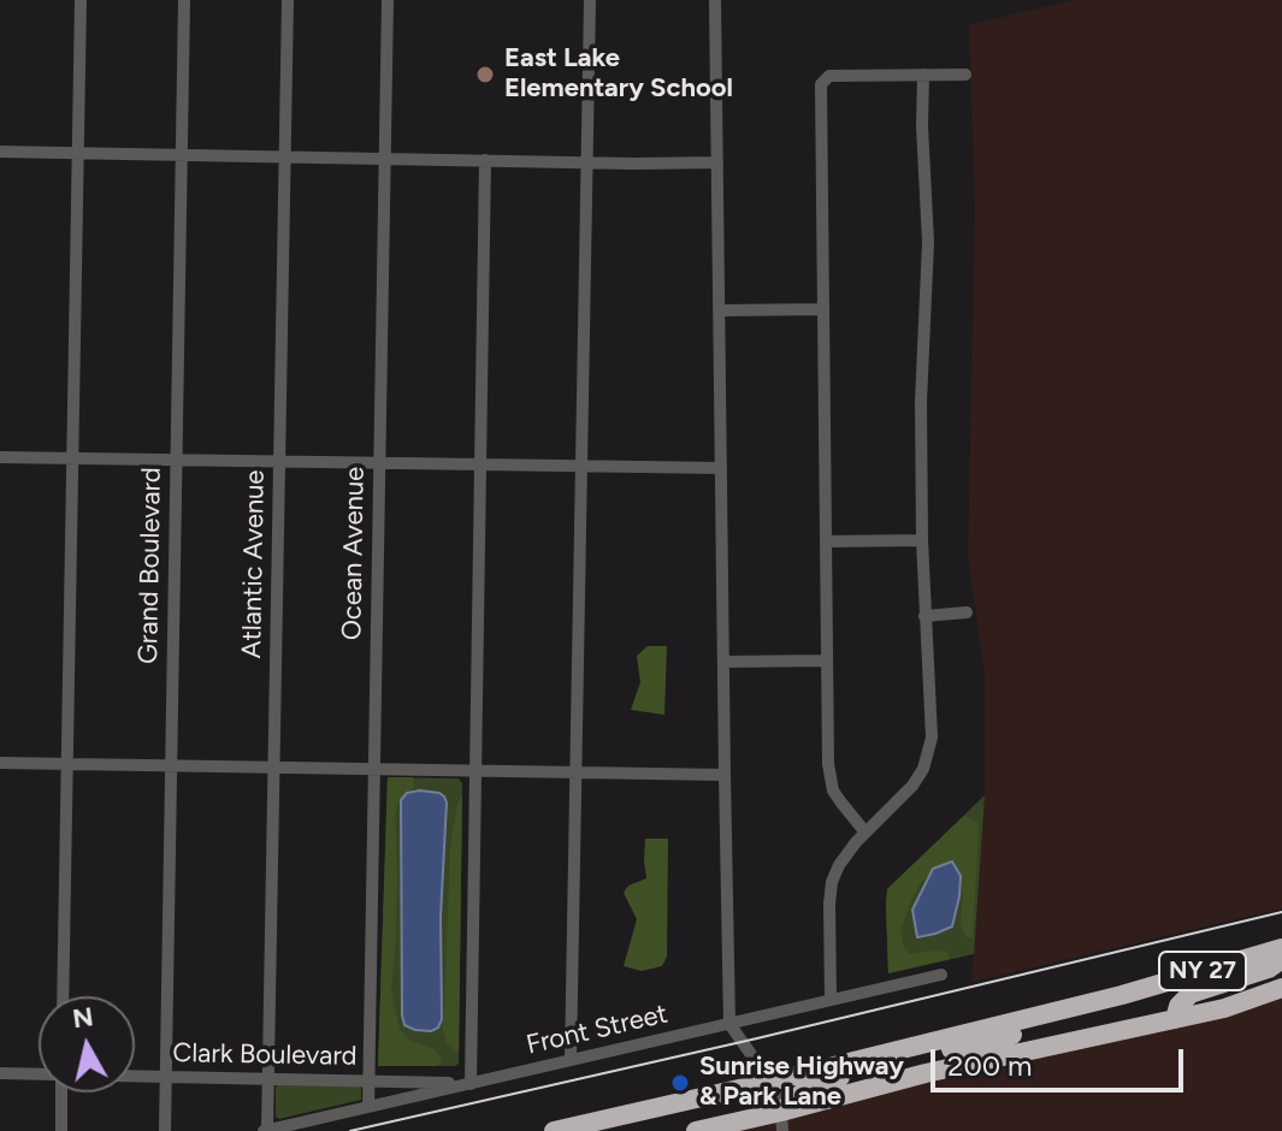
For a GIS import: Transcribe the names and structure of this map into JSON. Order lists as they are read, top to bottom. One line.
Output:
{"streets":{"highway":["NY 27"],"street":["Ocean Avenue","Atlantic Avenue","Grand Boulevard","Front Street","Clark Boulevard"]},"crossings":[["Ocean Avenue","Front Street"],["Ocean Avenue","Clark Boulevard"],["Atlantic Avenue","Front Street"],["Atlantic Avenue","Clark Boulevard"],["Grand Boulevard","Clark Boulevard"],["Front Street","Clark Boulevard"]],"places":["East Lake Elementary School","Sunrise Highway & Park Lane"],"scale_bar":"200 m","north":"top"}
